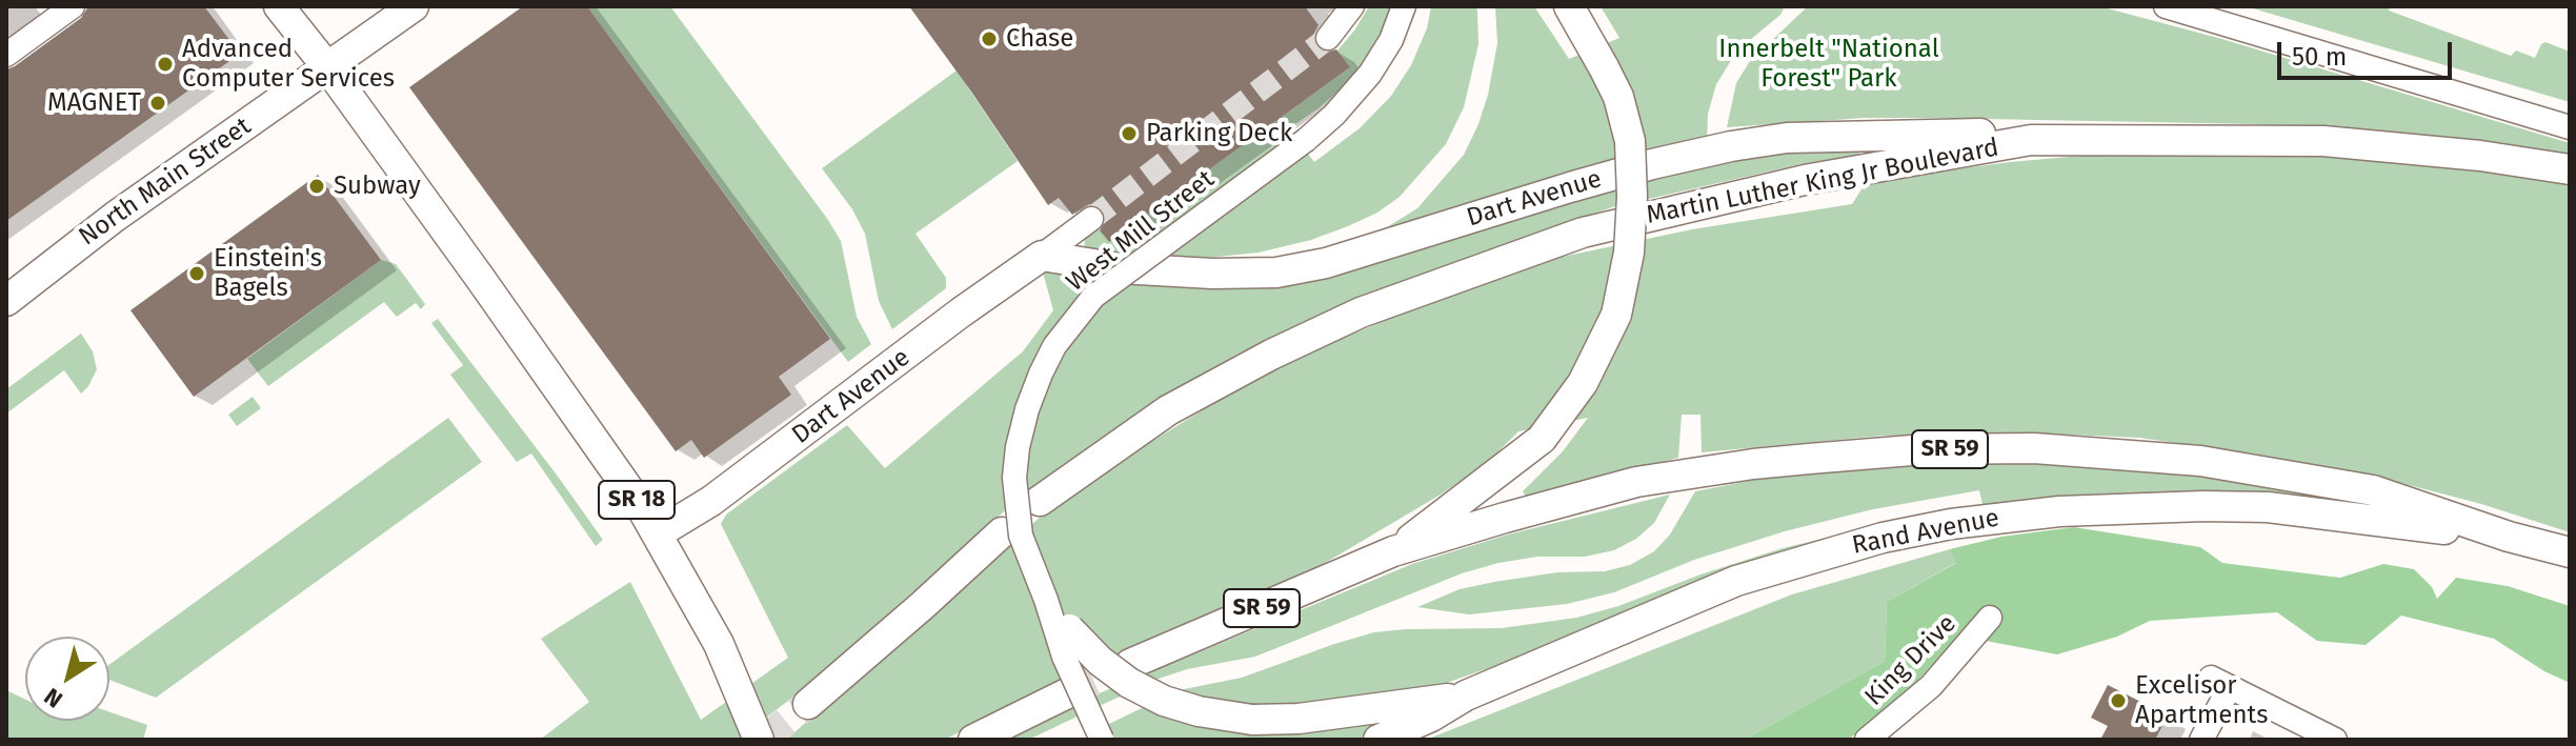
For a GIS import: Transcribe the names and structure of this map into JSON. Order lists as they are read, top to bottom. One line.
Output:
{"streets":{"main road":["North Main Street","Martin Luther King Jr Boulevard","Dart Avenue","SR 59","SR 18","Rand Avenue"],"street":["West Mill Street","King Drive"]},"crossings":[["North Main Street","SR 18"],["Martin Luther King Jr Boulevard","Dart Avenue"],["Dart Avenue","SR 18"],["SR 59","Rand Avenue"]],"parks":["Innerbelt \"National Forest\" Park"],"places":["Chase","Advanced Computer Services","MAGNET","Parking Deck","Subway","Einstein's Bagels","Excelisor Apartments"],"scale_bar":"50 m","north":"bottom left"}
